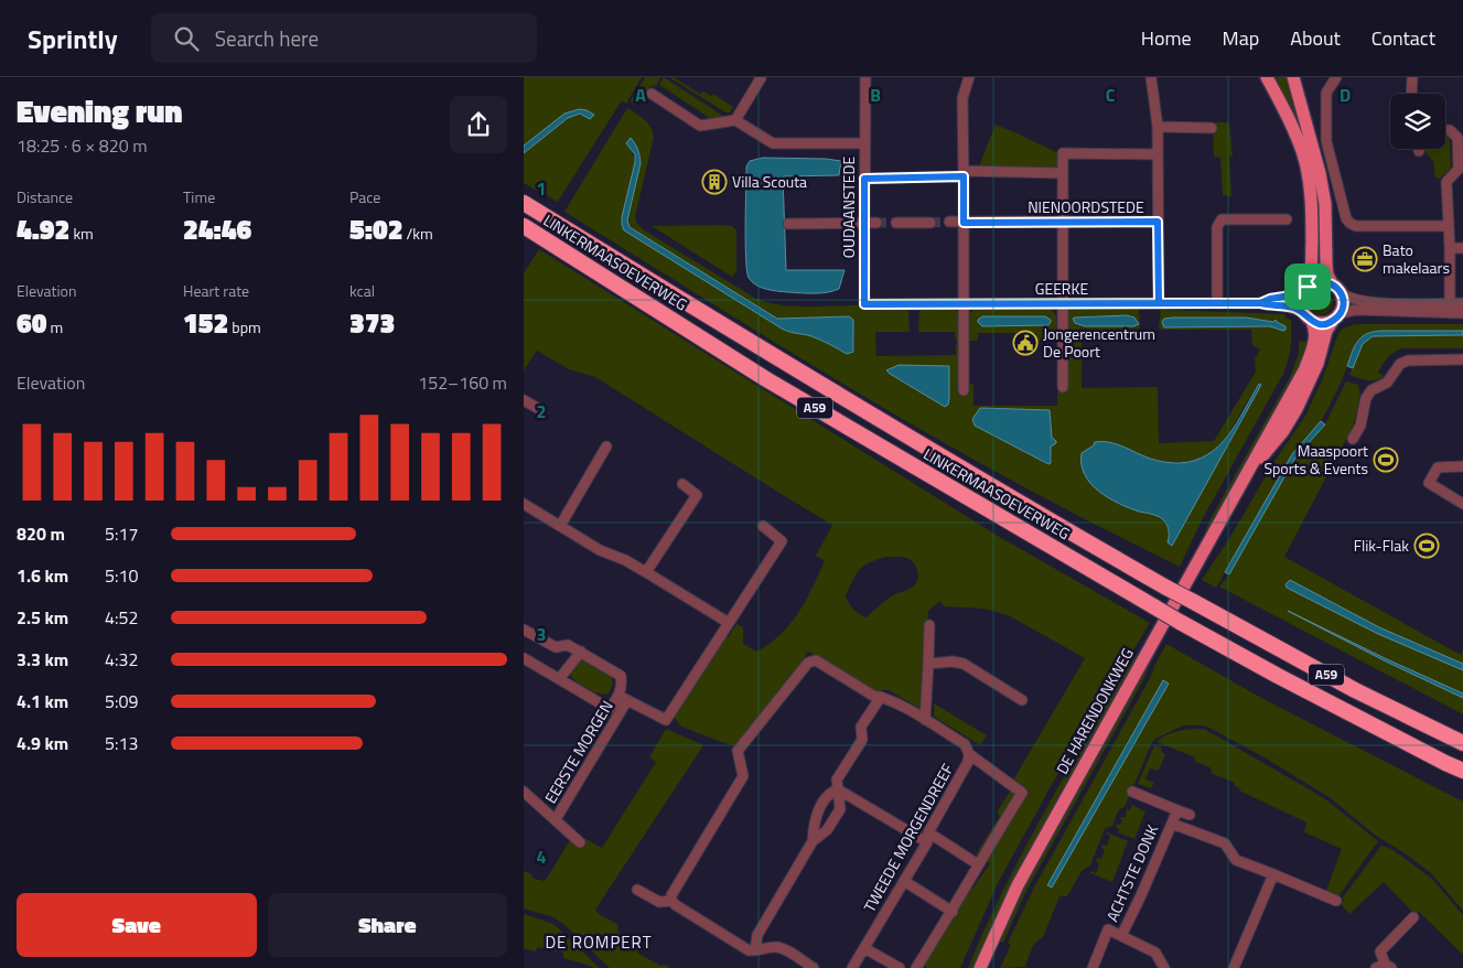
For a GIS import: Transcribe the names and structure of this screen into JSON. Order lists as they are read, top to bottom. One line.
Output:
{"streets":{"highway":["LINKERMAASOEVERWEG","A59"],"main road":["DE HARENDONKWEG"],"street":["OUDAANSTEDE","NIENOORDSTEDE","GEERKE","EERSTE MORGEN","TWEEDE MORGENDREEF","ACHTSTE DONK"]},"crossings":[["OUDAANSTEDE","GEERKE"],["LINKERMAASOEVERWEG","A59"],["GEERKE","DE HARENDONKWEG"]],"districts":["DE ROMPERT"],"places":{"building":["Villa Scouta"],"office":["Bato makelaars"],"public building":["Jongerencentrum De Poort"],"sports":["Maaspoort Sports & Events","Flik-Flak"]},"page":{"header":"Sprintly","search":"Search here","nav":["Home","Map","About","Contact"],"heading":["Evening run","18:25 · 6 × 820 m"],"stats":[["Distance","4.92 km"],["Time","24:46"],["Pace","5:02 /km"],["Elevation","60 m"],["Heart rate","152 bpm"],["kcal","373"]],"chart":["Elevation","152–160 m"],"list":[{"name":"820 m","note":"5:17"},{"name":"1.6 km","note":"5:10"},{"name":"2.5 km","note":"4:52"},{"name":"3.3 km","note":"4:32"},{"name":"4.1 km","note":"5:09"},{"name":"4.9 km","note":"5:13"}],"buttons":["Save","Share"]},"grid":{"columns":["A","B","C","D"],"rows":["1","2","3","4"]}}
